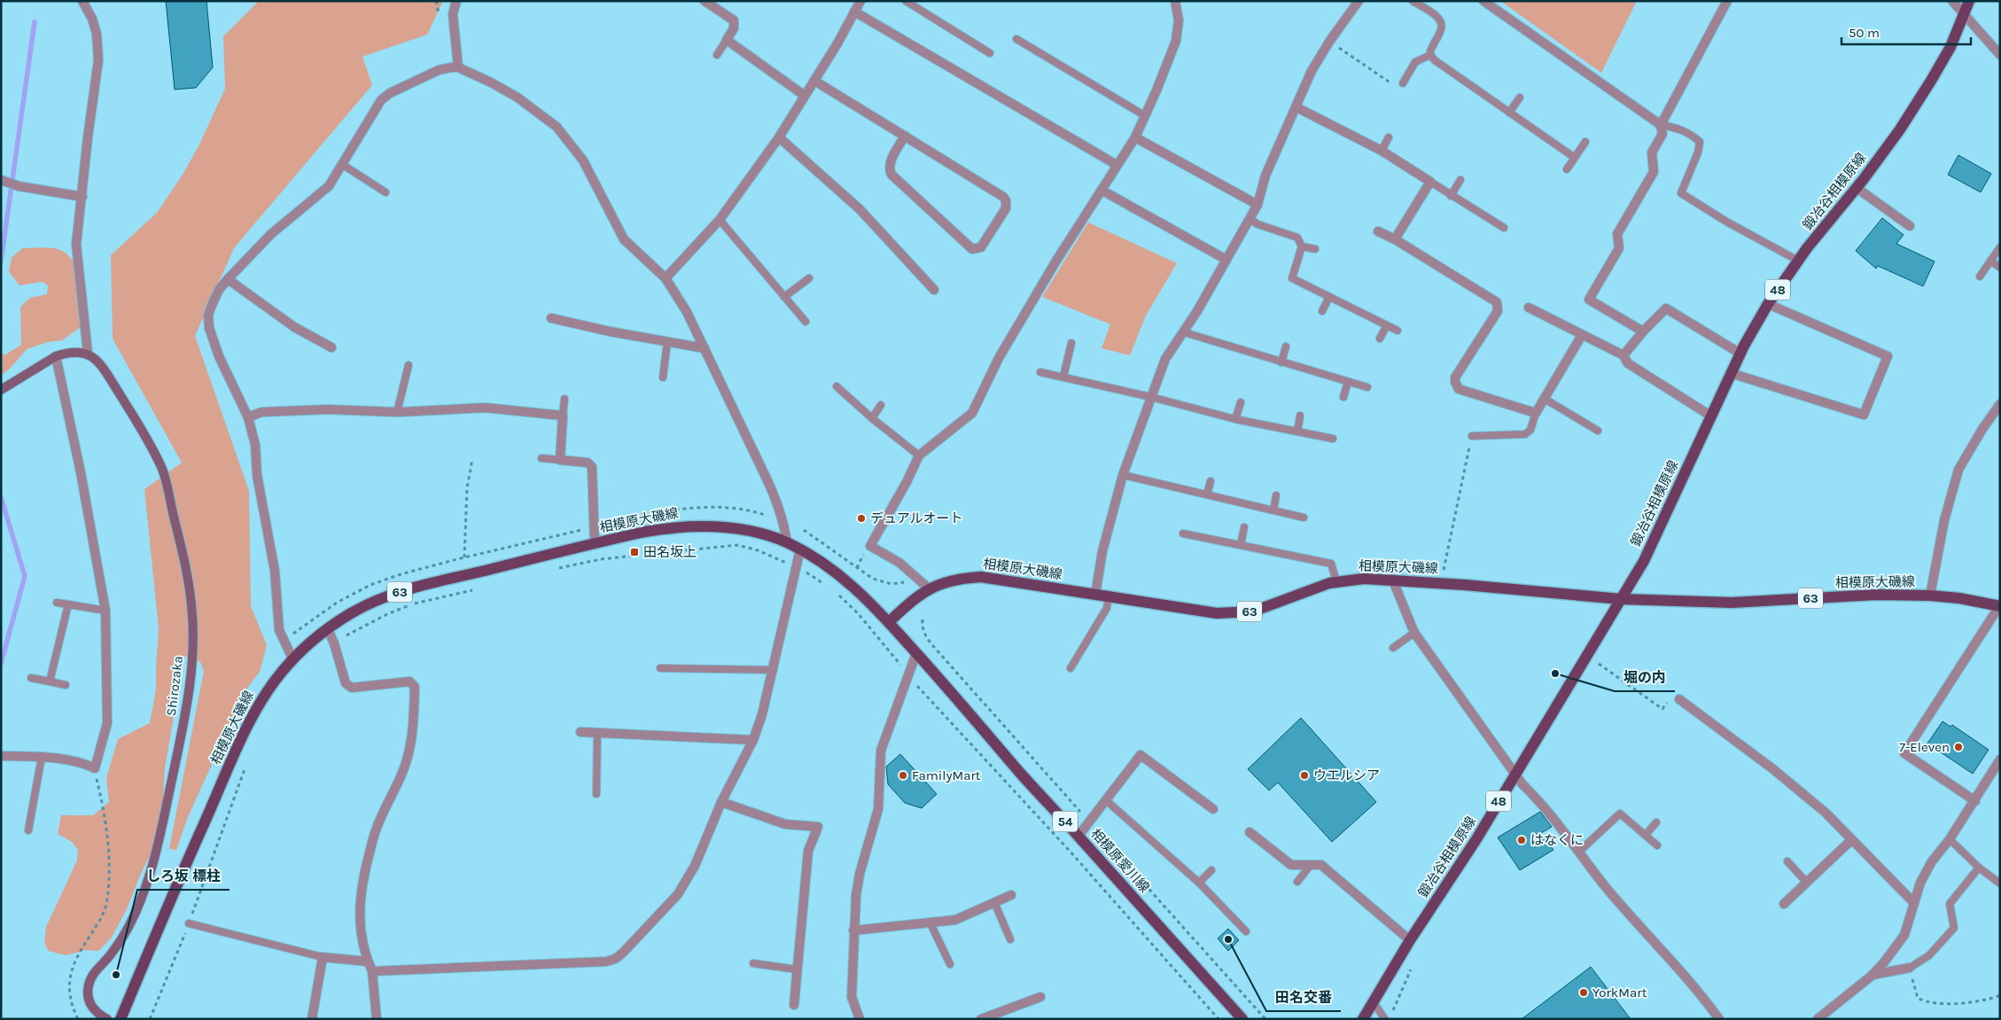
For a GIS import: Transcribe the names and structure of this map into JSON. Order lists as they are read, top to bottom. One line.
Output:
{"streets":{"main road":["鍛冶谷相模原線","48","相模原大磯線","63","54","相模原愛川線"],"street":["Shirozaka"]},"crossings":[["鍛冶谷相模原線","相模原大磯線"],["相模原大磯線","相模原愛川線"]],"places":{"other":["デュアルオート","堀の内","7-Eleven","FamilyMart","ウエルシア","はなくに","田名交番","しろ坂 標柱","YorkMart"],"transit":["田名坂上"]},"scale_bar":"50 m"}
